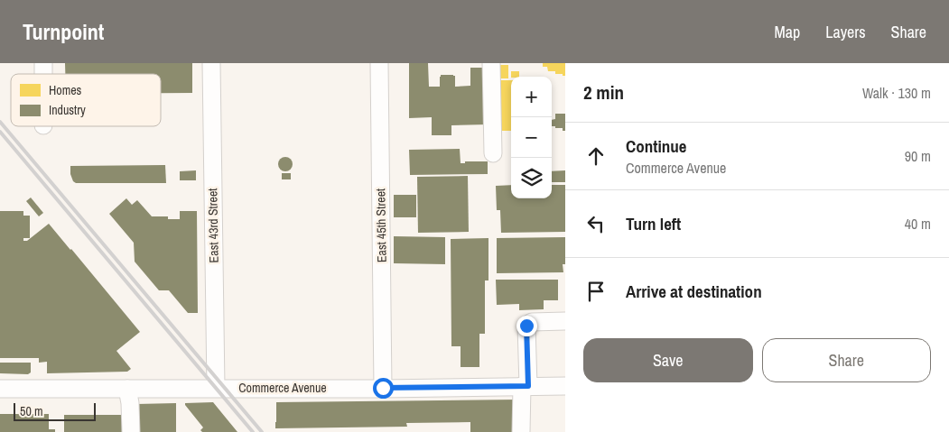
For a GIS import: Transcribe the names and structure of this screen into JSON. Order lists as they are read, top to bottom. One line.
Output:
{"streets":{"street":["East 43rd Street","East 45th Street","Commerce Avenue"]},"crossings":[["East 43rd Street","Commerce Avenue"],["East 45th Street","Commerce Avenue"]],"legend":["Homes","Industry"],"scale_bar":"50 m","page":{"header":"Turnpoint","nav":["Map","Layers","Share"],"heading":["2 min","Walk · 130 m"],"map_buttons":["+","−"],"list":[["Continue","Commerce Avenue","90 m"],["Turn left","40 m"],"Arrive at destination"],"buttons":["Save","Share"],"scale":"50 m"}}
